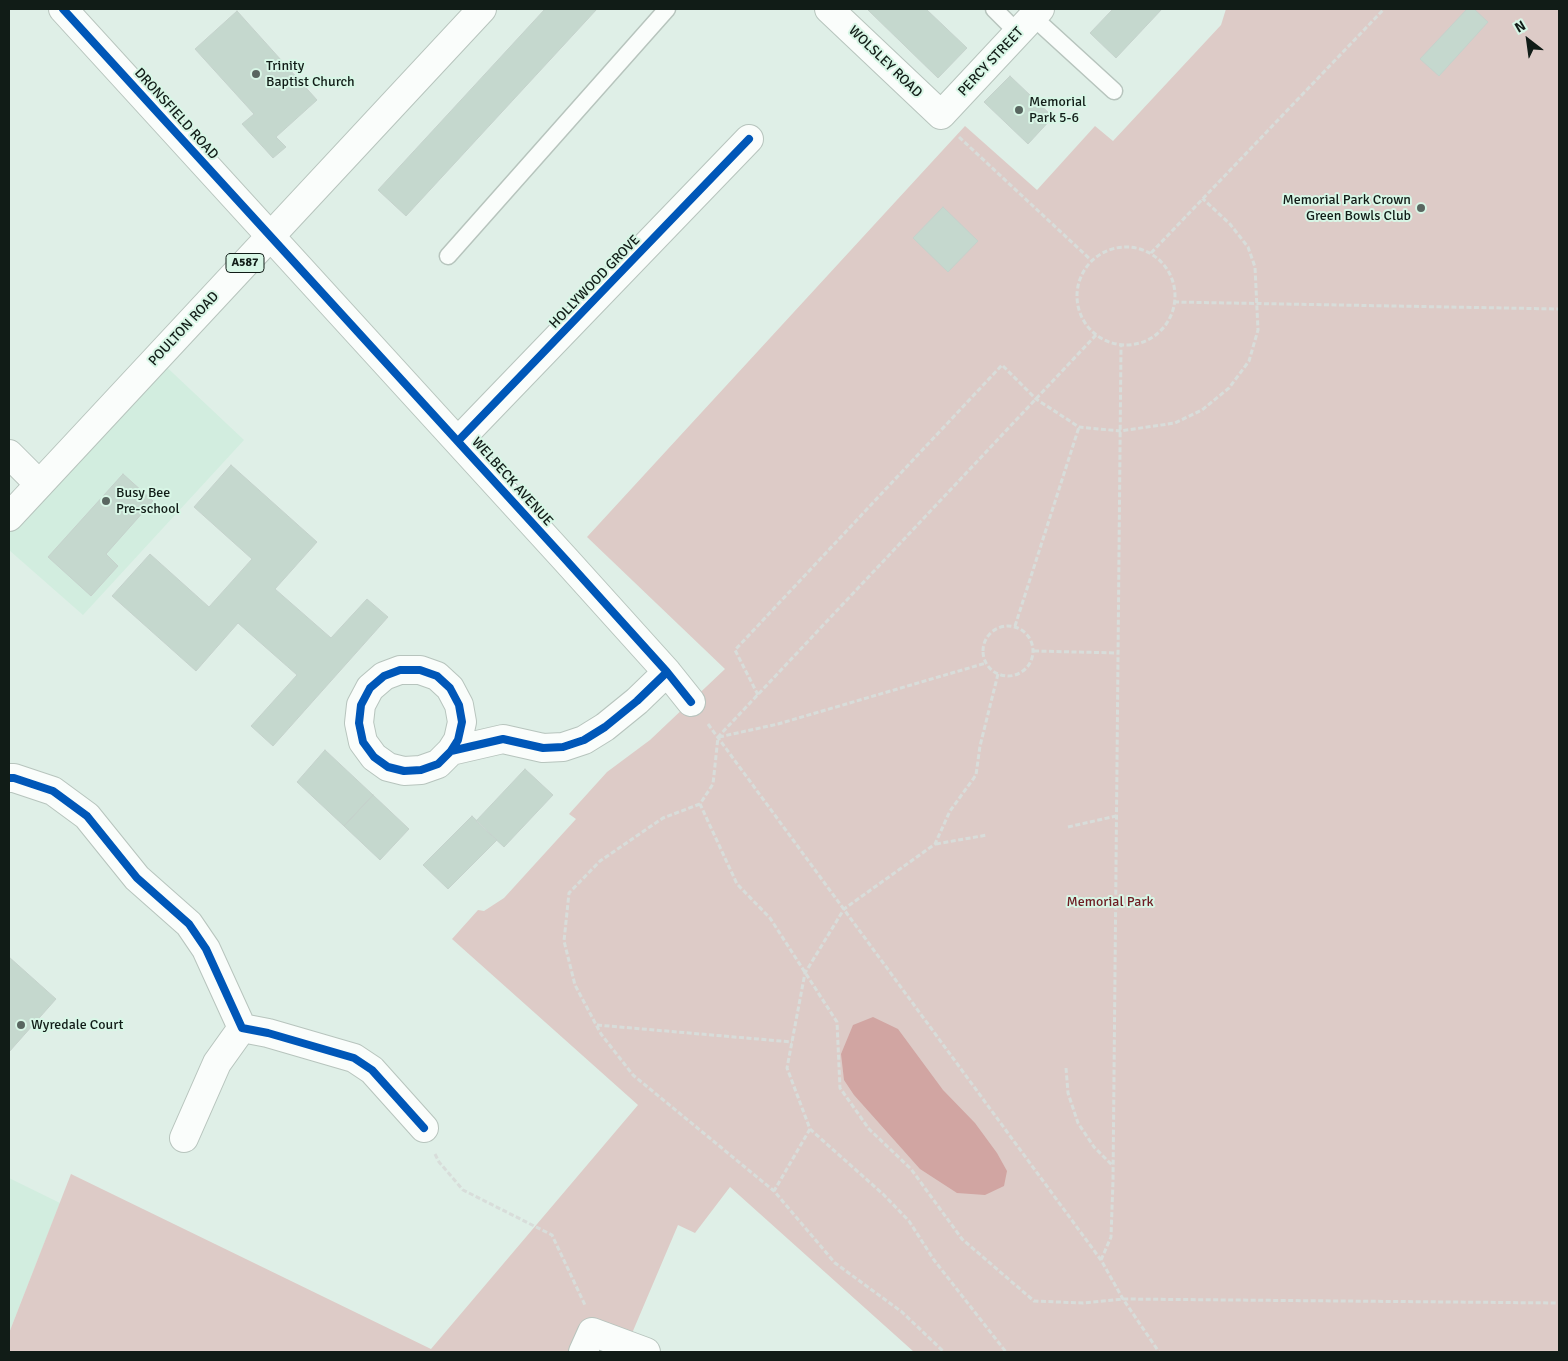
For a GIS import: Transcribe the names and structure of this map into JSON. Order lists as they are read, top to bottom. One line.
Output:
{"streets":{"street":["WOLSLEY ROAD","PERCY STREET","DRONSFIELD ROAD","A587","HOLLYWOOD GROVE","POULTON ROAD","WELBECK AVENUE"]},"crossings":[["WOLSLEY ROAD","PERCY STREET"],["DRONSFIELD ROAD","POULTON ROAD"],["DRONSFIELD ROAD","WELBECK AVENUE"],["HOLLYWOOD GROVE","WELBECK AVENUE"],["POULTON ROAD","WELBECK AVENUE"]],"parks":["Memorial Park"],"places":["Trinity Baptist Church","Memorial Park 5-6","Memorial Park Crown Green Bowls Club","Busy Bee Pre-school","Wyredale Court"],"north":"top left"}
